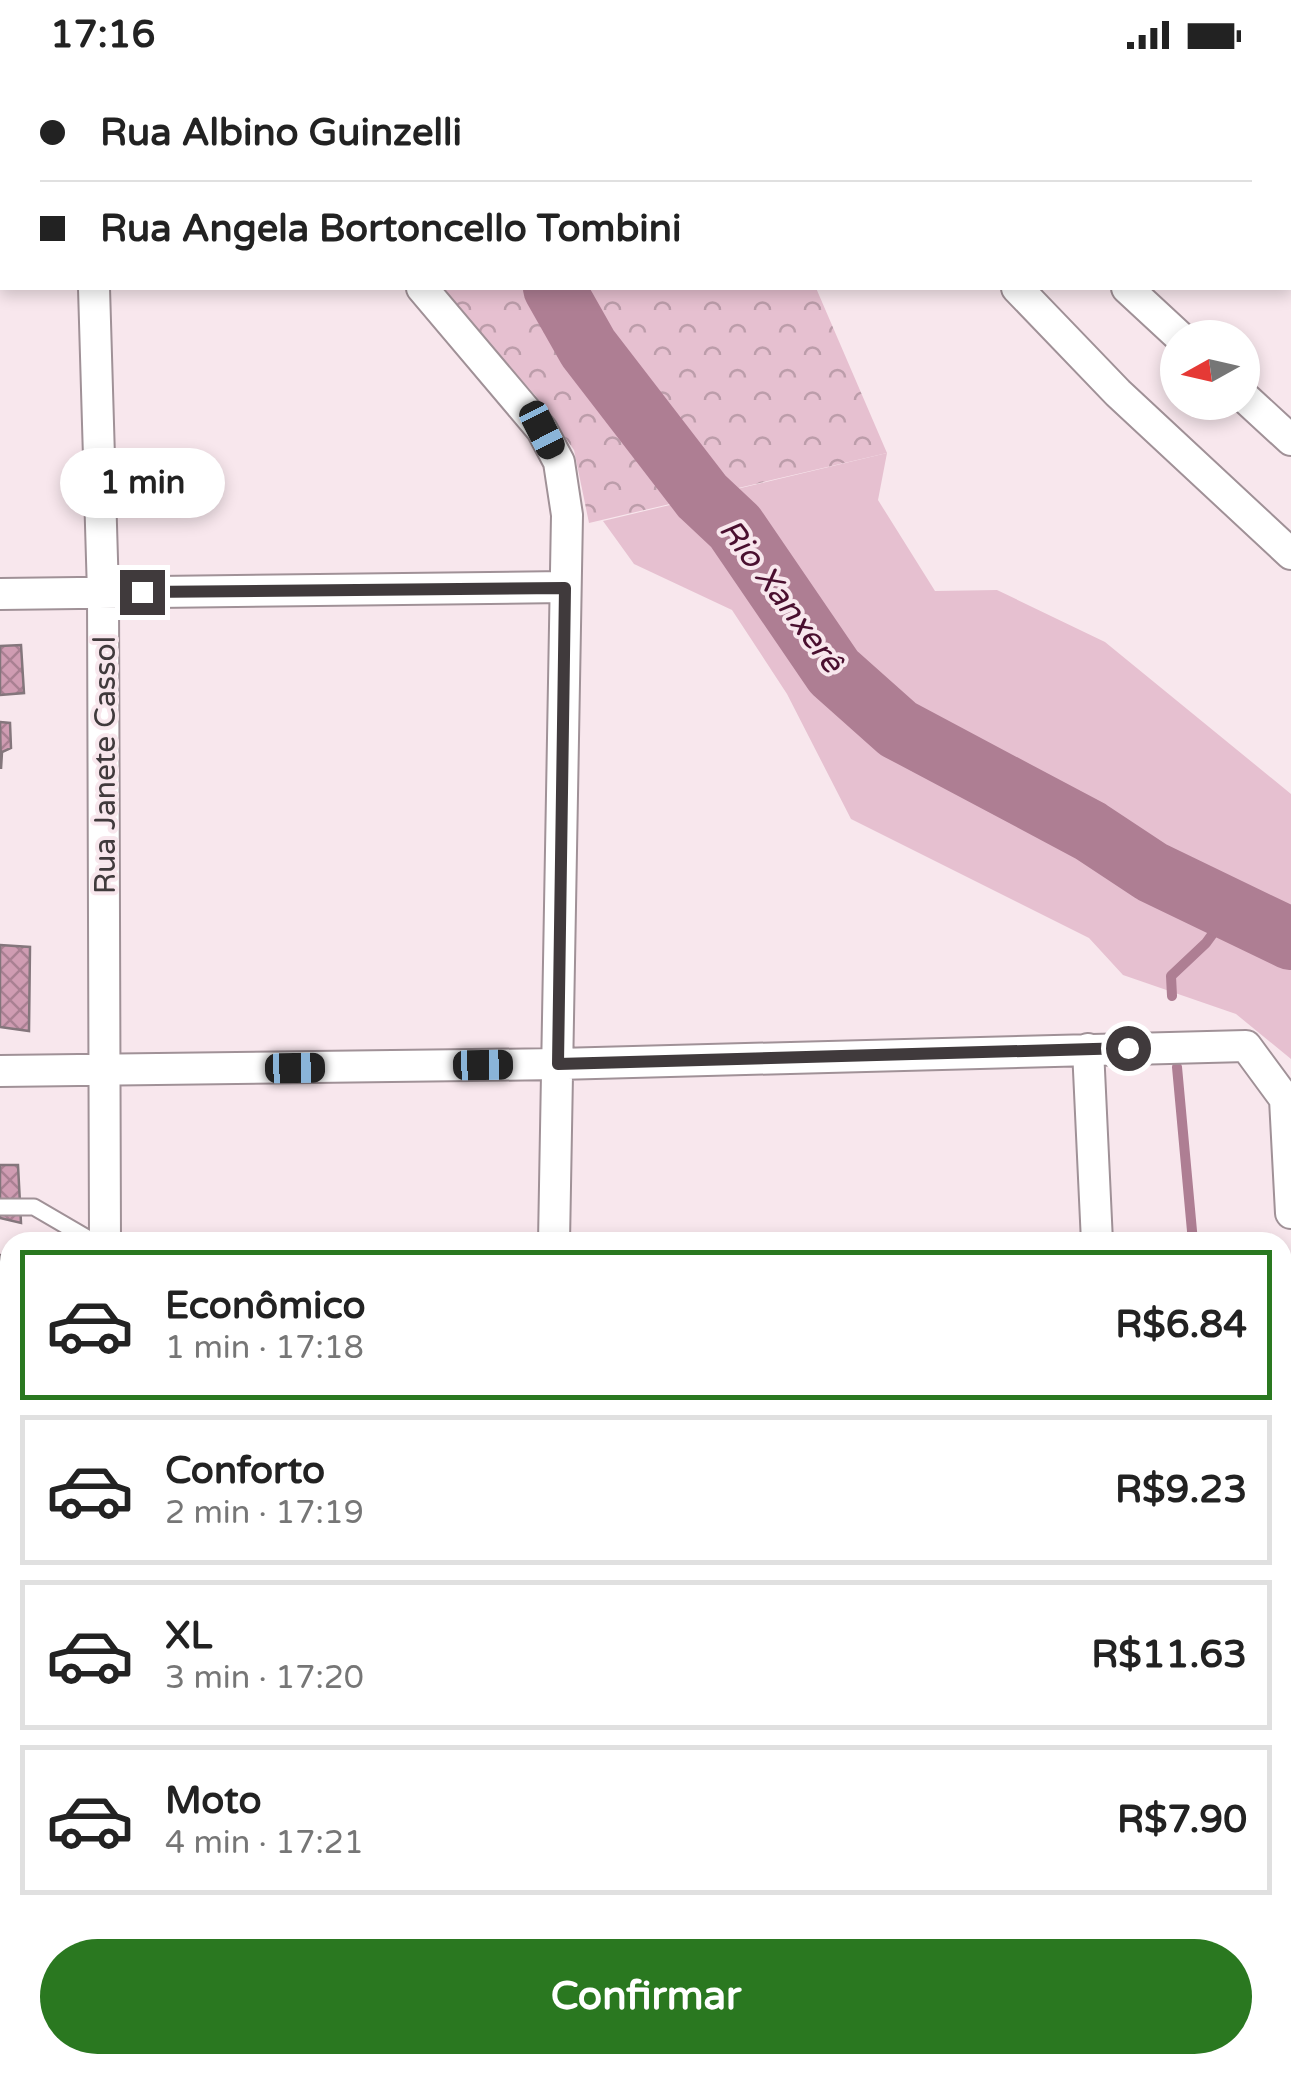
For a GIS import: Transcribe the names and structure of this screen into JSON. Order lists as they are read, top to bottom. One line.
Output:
{"streets":{"street":["Rua Janete Cassol"]},"water":["Rio Xanxerê"],"north":"left","page":{"status":"17:16","banner":["Rua Albino Guinzelli","Rua Angela Bortoncello Tombini"],"bubble":"1 min","list":[{"name":"Econômico","note":"1 min · 17:18","value":"R$6.84"},{"name":"Conforto","note":"2 min · 17:19","value":"R$9.23"},{"name":"XL","note":"3 min · 17:20","value":"R$11.63"},{"name":"Moto","note":"4 min · 17:21","value":"R$7.90"}],"buttons":"Confirmar"}}
